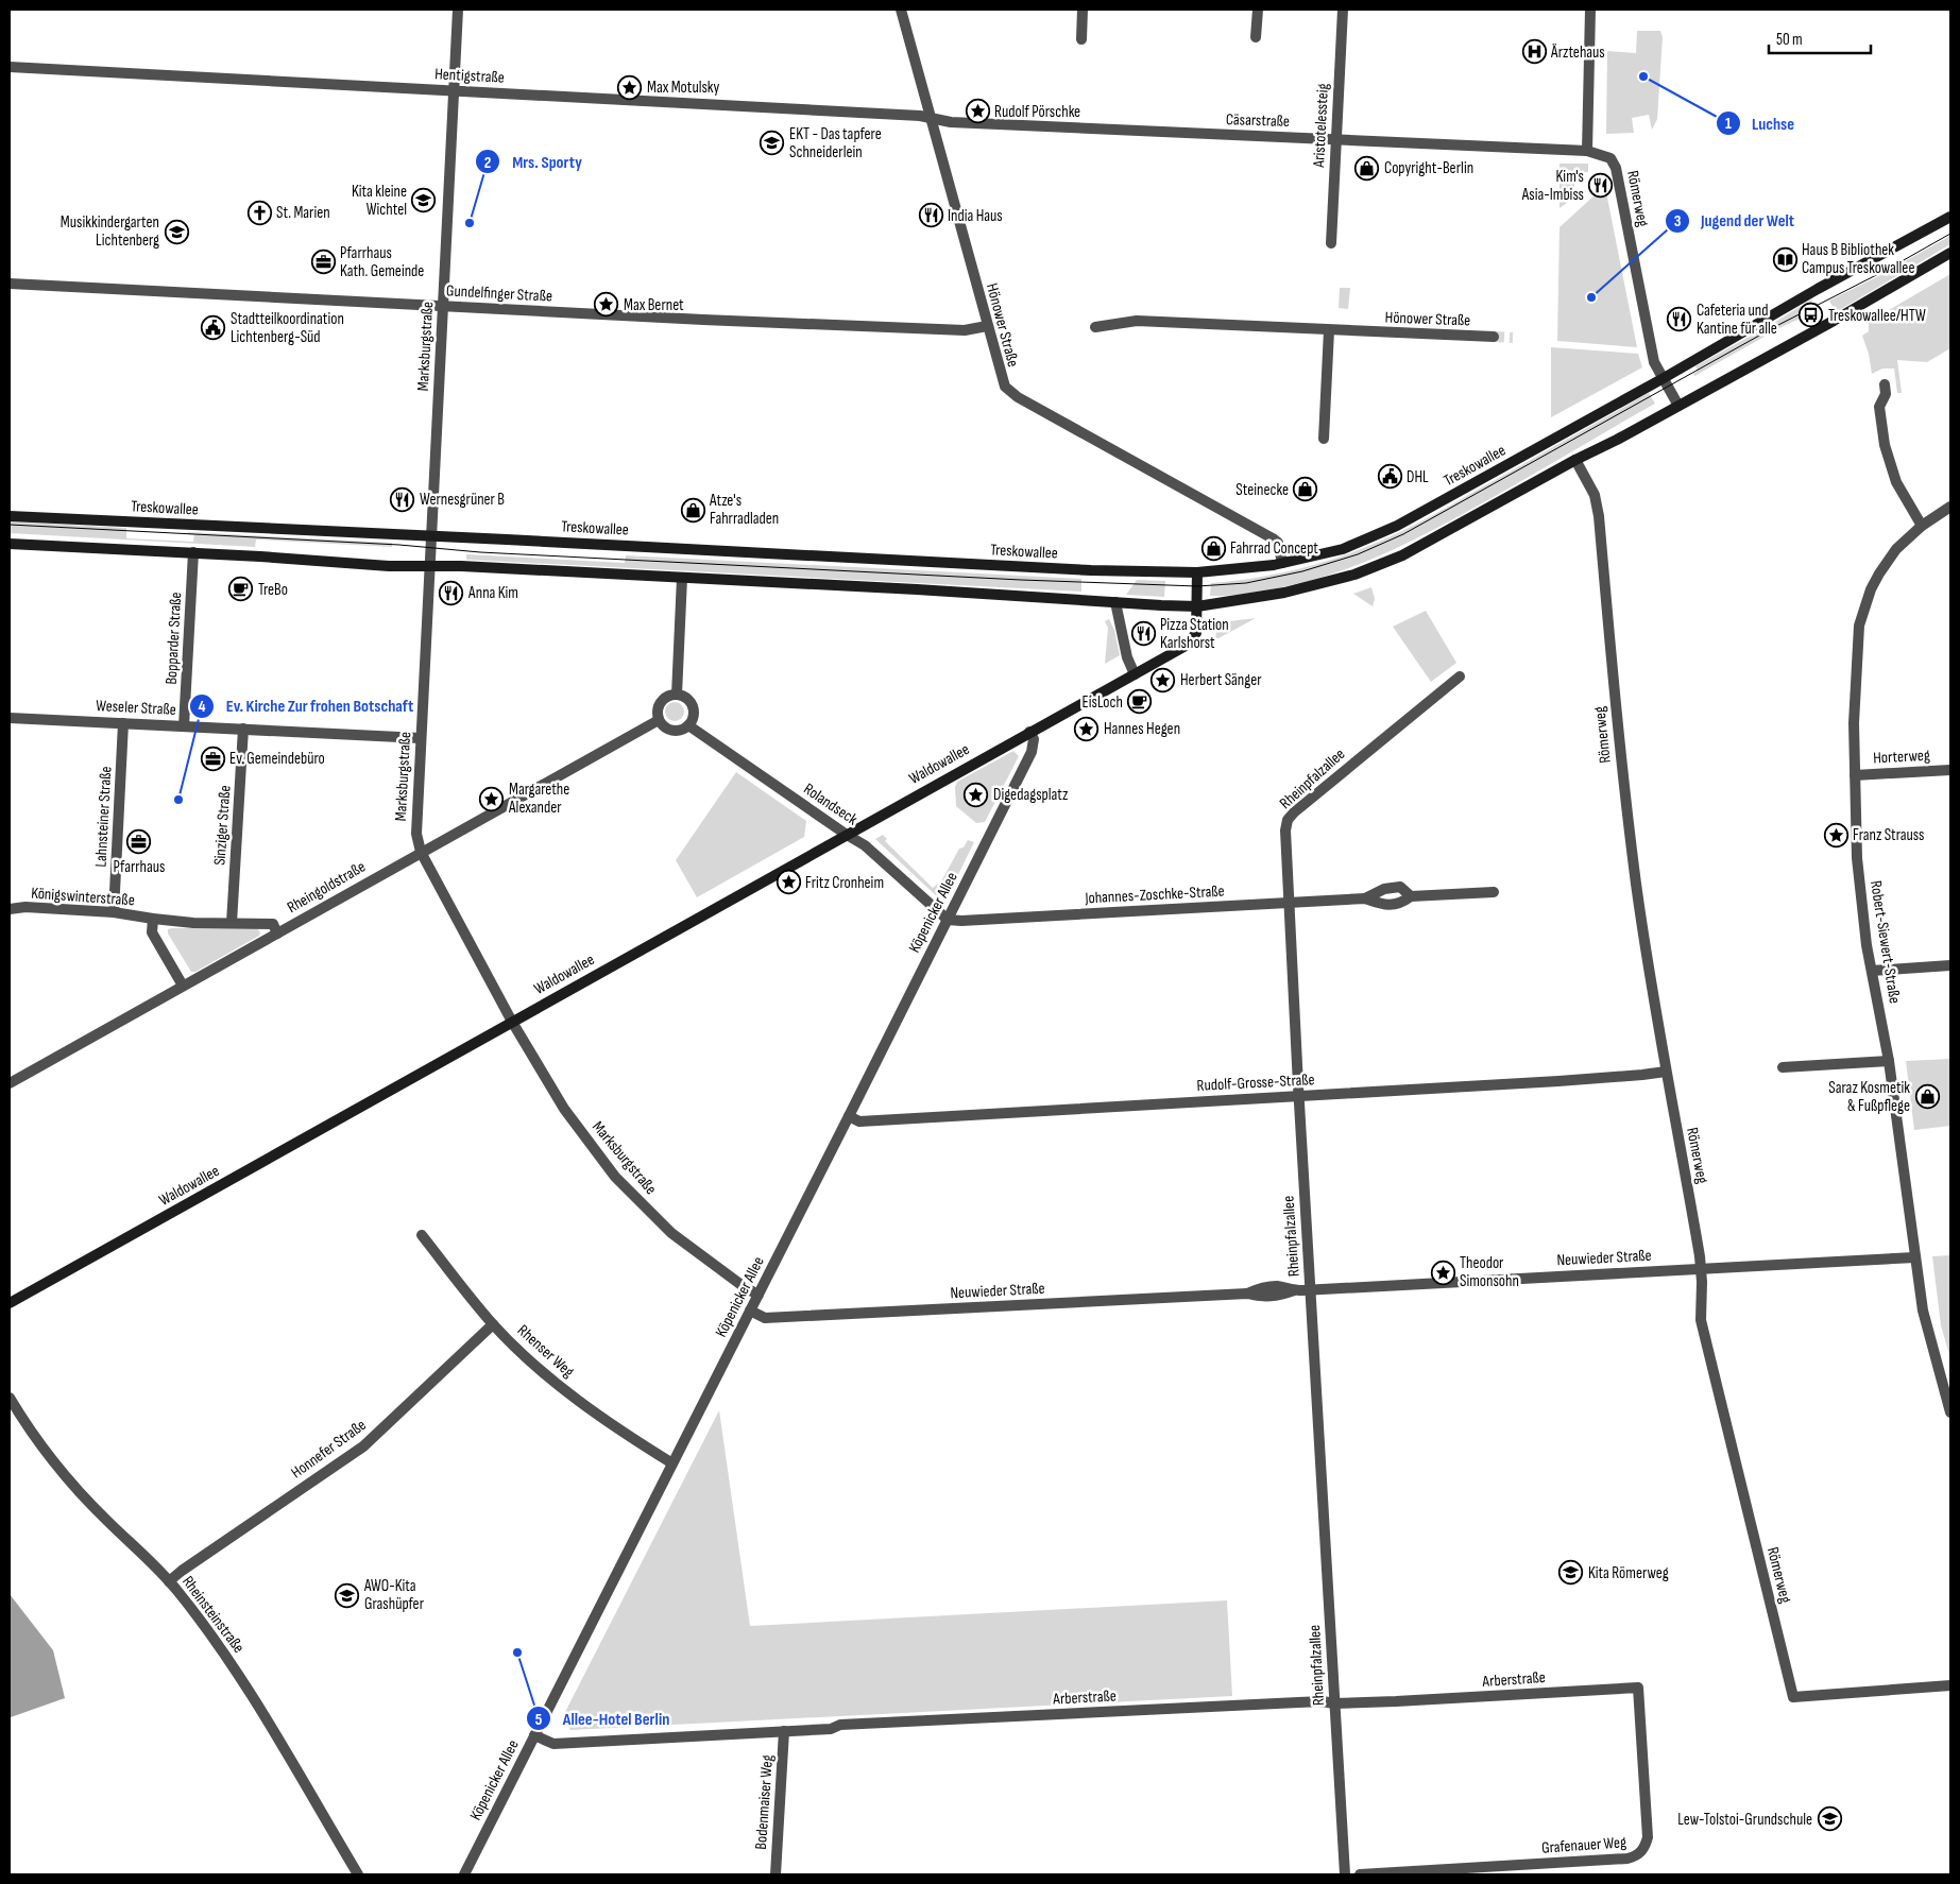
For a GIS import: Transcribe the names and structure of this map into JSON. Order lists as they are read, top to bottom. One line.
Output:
{"streets":{"main road":["Treskowallee","Waldowallee"],"street":["Hentigstraße","Cäsarstraße","Aristotelessteig","Römerweg","Gundelfinger Straße","Hönower Straße","Marksburgstraße","Bopparder Straße","Weseler Straße","Horterweg","Rheinpfalzallee","Rolandseck","Lahnsteiner Straße","Sinziger Straße","Rheingoldstraße","Johannes-Zoschke-Straße","Königswinterstraße","Köpenicker Allee","Robert-Siewert-Straße","Rudolf-Grosse-Straße","Neuwieder Straße","Rhenser Weg","Honnefer Straße","Rheinsteinstraße","Arberstraße","Bodenmaiser Weg","Grafenauer Weg"]},"crossings":[["Hentigstraße","Cäsarstraße"],["Hentigstraße","Hönower Straße"],["Hentigstraße","Marksburgstraße"],["Cäsarstraße","Aristotelessteig"],["Cäsarstraße","Römerweg"],["Cäsarstraße","Hönower Straße"],["Römerweg","Treskowallee"],["Römerweg","Rudolf-Grosse-Straße"],["Römerweg","Neuwieder Straße"],["Gundelfinger Straße","Hönower Straße"],["Gundelfinger Straße","Marksburgstraße"],["Hönower Straße","Treskowallee"],["Marksburgstraße","Treskowallee"],["Marksburgstraße","Weseler Straße"],["Marksburgstraße","Waldowallee"],["Marksburgstraße","Rheingoldstraße"],["Marksburgstraße","Köpenicker Allee"],["Treskowallee","Waldowallee"],["Bopparder Straße","Weseler Straße"],["Weseler Straße","Lahnsteiner Straße"],["Weseler Straße","Sinziger Straße"],["Horterweg","Robert-Siewert-Straße"],["Waldowallee","Rolandseck"],["Waldowallee","Köpenicker Allee"],["Rheinpfalzallee","Johannes-Zoschke-Straße"],["Rheinpfalzallee","Rudolf-Grosse-Straße"],["Rheinpfalzallee","Neuwieder Straße"],["Rheinpfalzallee","Arberstraße"],["Rolandseck","Rheingoldstraße"],["Rolandseck","Johannes-Zoschke-Straße"],["Rolandseck","Köpenicker Allee"],["Lahnsteiner Straße","Königswinterstraße"],["Sinziger Straße","Königswinterstraße"],["Rheingoldstraße","Königswinterstraße"],["Johannes-Zoschke-Straße","Köpenicker Allee"],["Köpenicker Allee","Rudolf-Grosse-Straße"],["Köpenicker Allee","Neuwieder Straße"],["Köpenicker Allee","Rhenser Weg"],["Köpenicker Allee","Arberstraße"],["Robert-Siewert-Straße","Neuwieder Straße"],["Rhenser Weg","Honnefer Straße"],["Honnefer Straße","Rheinsteinstraße"],["Arberstraße","Bodenmaiser Weg"],["Arberstraße","Grafenauer Weg"]],"places":{"hospital":["Ärztehaus"],"other":["Luchse","Mrs. Sporty","Jugend der Welt","Ev. Kirche Zur frohen Botschaft","Allee-Hotel Berlin"],"place":["Max Motulsky","Rudolf Pörschke","Max Bernet","Herbert Sänger","Hannes Hegen","Digedagsplatz","Margarethe Alexander","Franz Strauss","Fritz Cronheim","Theodor Simonsohn"],"school or university":["EKT - Das tapfere Schneiderlein","Kita kleine Wichtel","Musikkindergarten Lichtenberg","Kita Römerweg","AWO-Kita Grashüpfer","Lew-Tolstoi-Grundschule"],"shop":["Copyright-Berlin","Steinecke","Atze's Fahrradladen","Fahrrad Concept","Saraz Kosmetik & Fußpflege"],"restaurant":["Kim's Asia-Imbiss","India Haus","Cafeteria und Kantine für alle","Wernesgrüner B","Anna Kim","Pizza Station Karlshorst"],"church":["St. Marien"],"library":["Haus B Bibliothek Campus Treskowallee"],"office":["Pfarrhaus Kath. Gemeinde","Ev. Gemeindebüro","Pfarrhaus"],"bus stop":["Treskowallee/HTW"],"public building":["Stadtteilkoordination Lichtenberg-Süd","DHL"],"cafe":["TreBo","EisLoch"]},"scale_bar":"50 m"}
